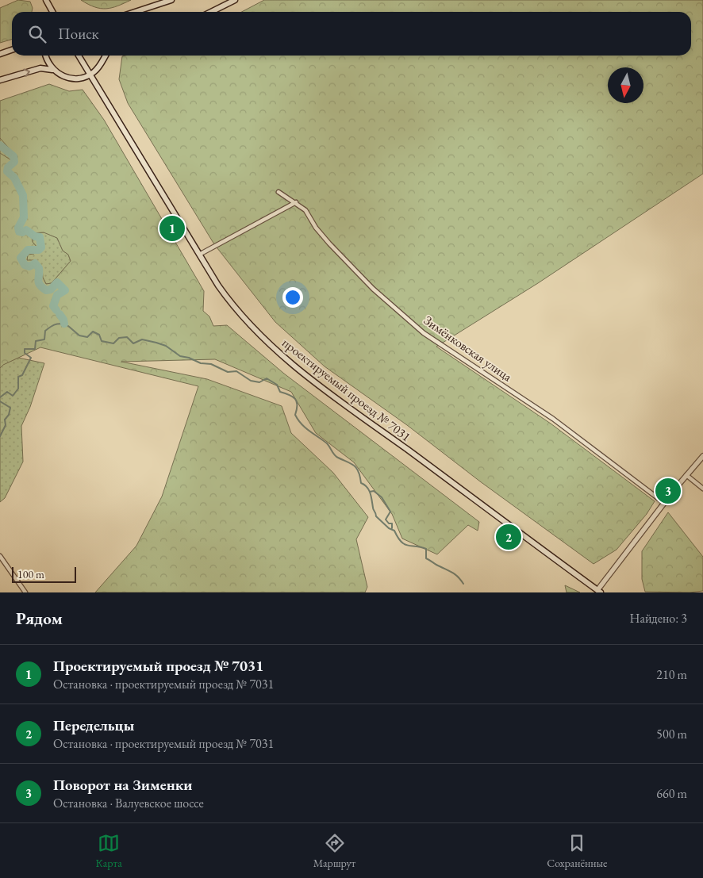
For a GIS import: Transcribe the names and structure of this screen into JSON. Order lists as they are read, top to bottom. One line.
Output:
{"streets":{"main road":["проектируемый проезд № 7031"],"street":["Зимёнковская улица"]},"scale_bar":"100 m","north":"bottom","page":{"search":"Поиск","pins":["1","3","2"],"scale":"100 m","heading":["Рядом","Найдено: 3"],"list":[{"mark":"1","name":"Проектируемый проезд № 7031","note":"Остановка · проектируемый проезд № 7031","value":"210 m"},{"mark":"2","name":"Передельцы","note":"Остановка · проектируемый проезд № 7031","value":"500 m"},{"mark":"3","name":"Поворот на Зименки","note":"Остановка · Валуевское шоссе","value":"660 m"}],"nav":["Карта","Маршрут","Сохранённые"]}}
